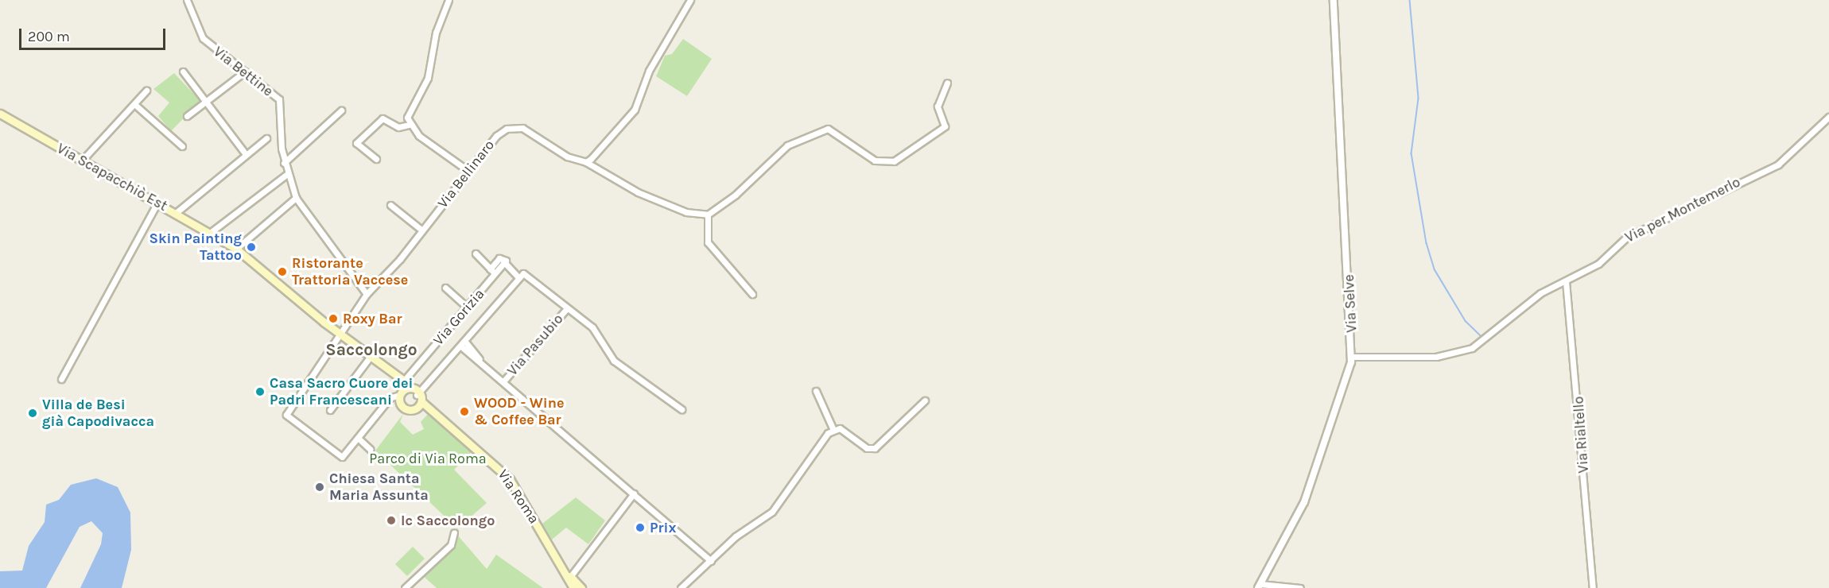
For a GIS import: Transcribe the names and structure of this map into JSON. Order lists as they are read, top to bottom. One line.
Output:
{"streets":{"main road":["Via Scapacchiò Est","Via Roma"],"street":["Via Bettine","Via Bellinaro","Via per Montemerlo","Via Selve","Via Gorizia","Via Pasubio","Via Rialtello"]},"crossings":[["Via Bettine","Via Bellinaro"],["Via per Montemerlo","Via Selve"],["Via per Montemerlo","Via Rialtello"],["Via Gorizia","Via Roma"]],"districts":["Saccolongo"],"parks":["Parco di Via Roma"],"places":["Skin Painting Tattoo","Ristorante Trattoria Vaccese","Roxy Bar","Casa Sacro Cuore dei Padri Francescani","WOOD - Wine & Coffee Bar","Villa de Besi già Capodivacca","Chiesa Santa Maria Assunta","Ic Saccolongo","Prix"],"scale_bar":"200 m"}
